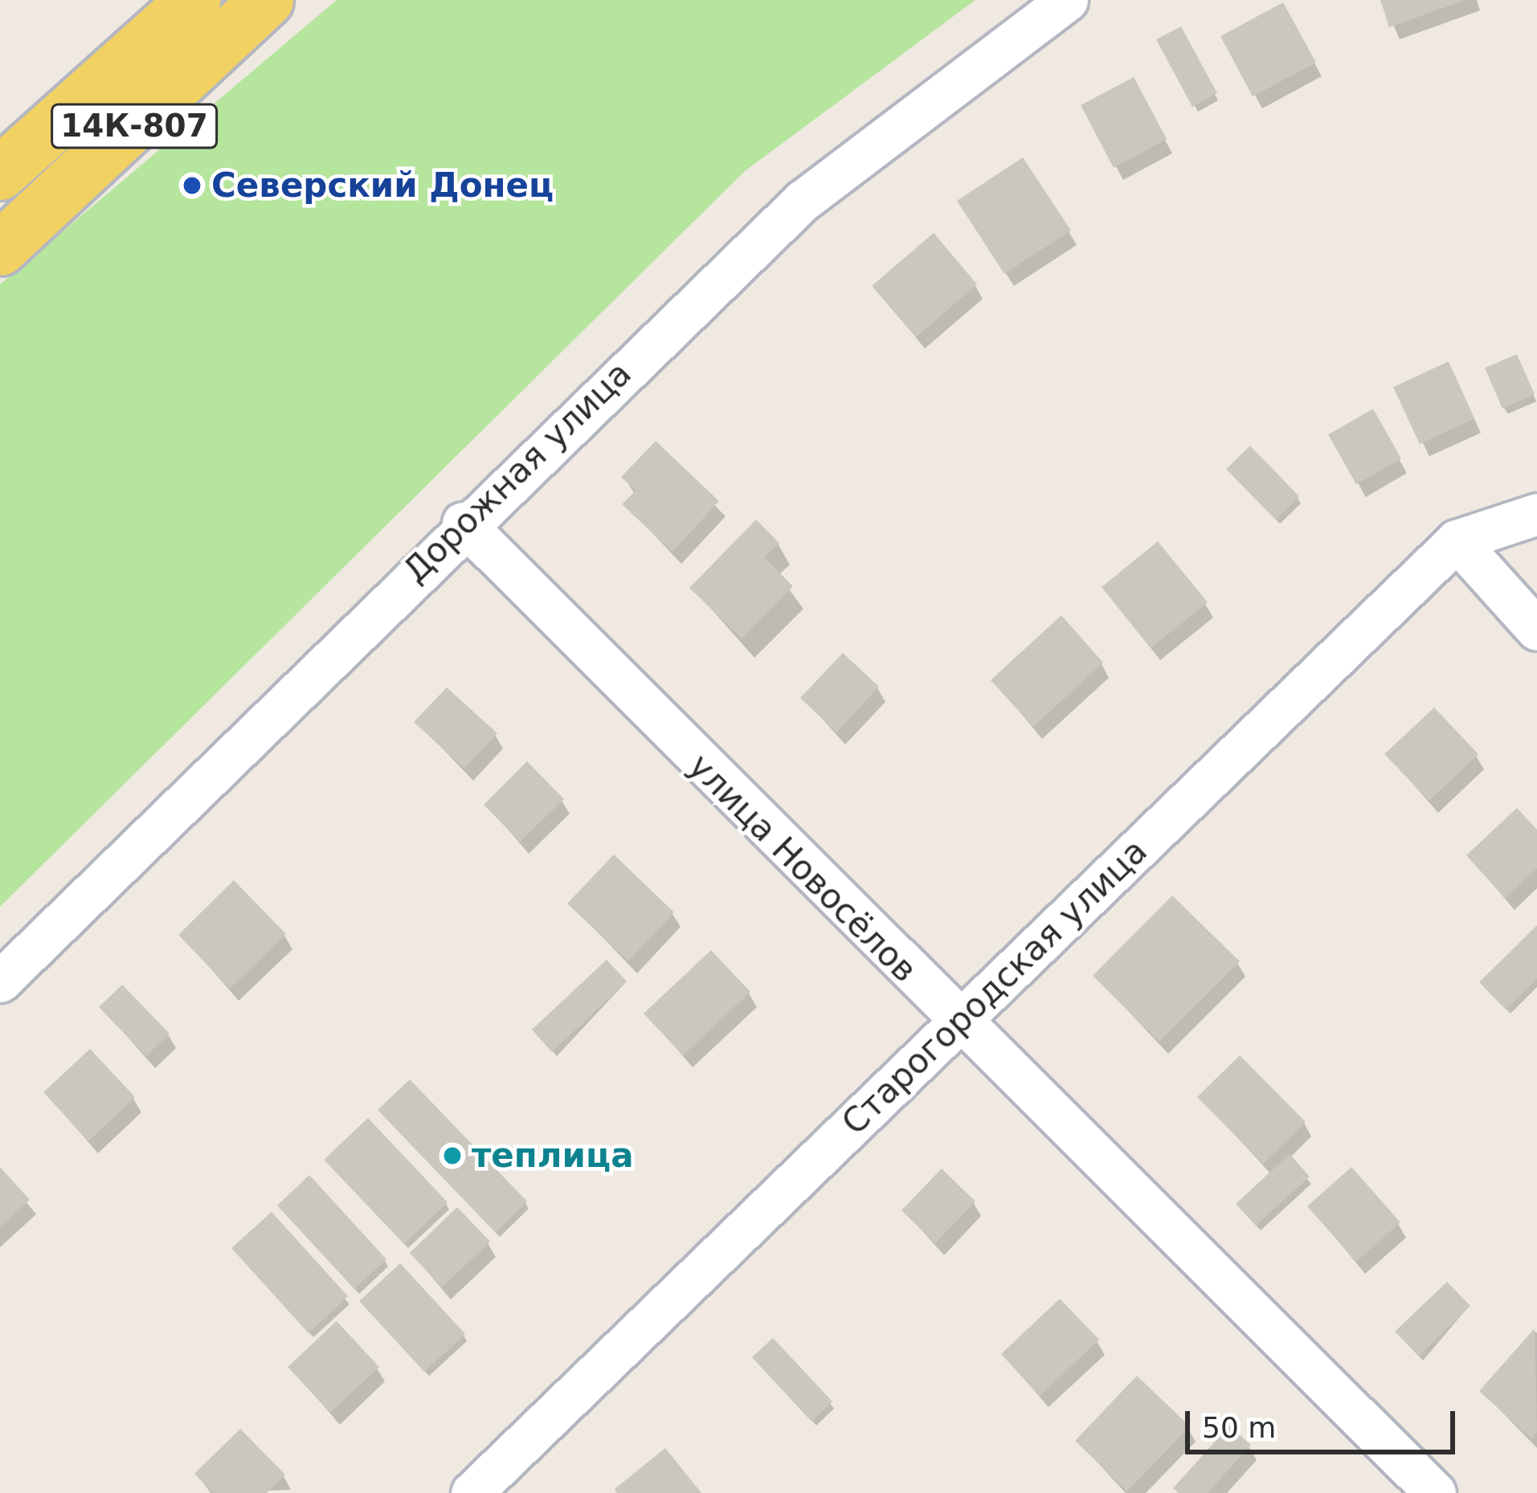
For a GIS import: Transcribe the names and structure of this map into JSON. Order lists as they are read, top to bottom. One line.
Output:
{"streets":{"main road":["14К-807"],"street":["Дорожная улица","улица Новосёлов","Старогородская улица"]},"crossings":[["Дорожная улица","улица Новосёлов"],["улица Новосёлов","Старогородская улица"]],"places":["Северский Донец","теплица"],"scale_bar":"50 m"}
